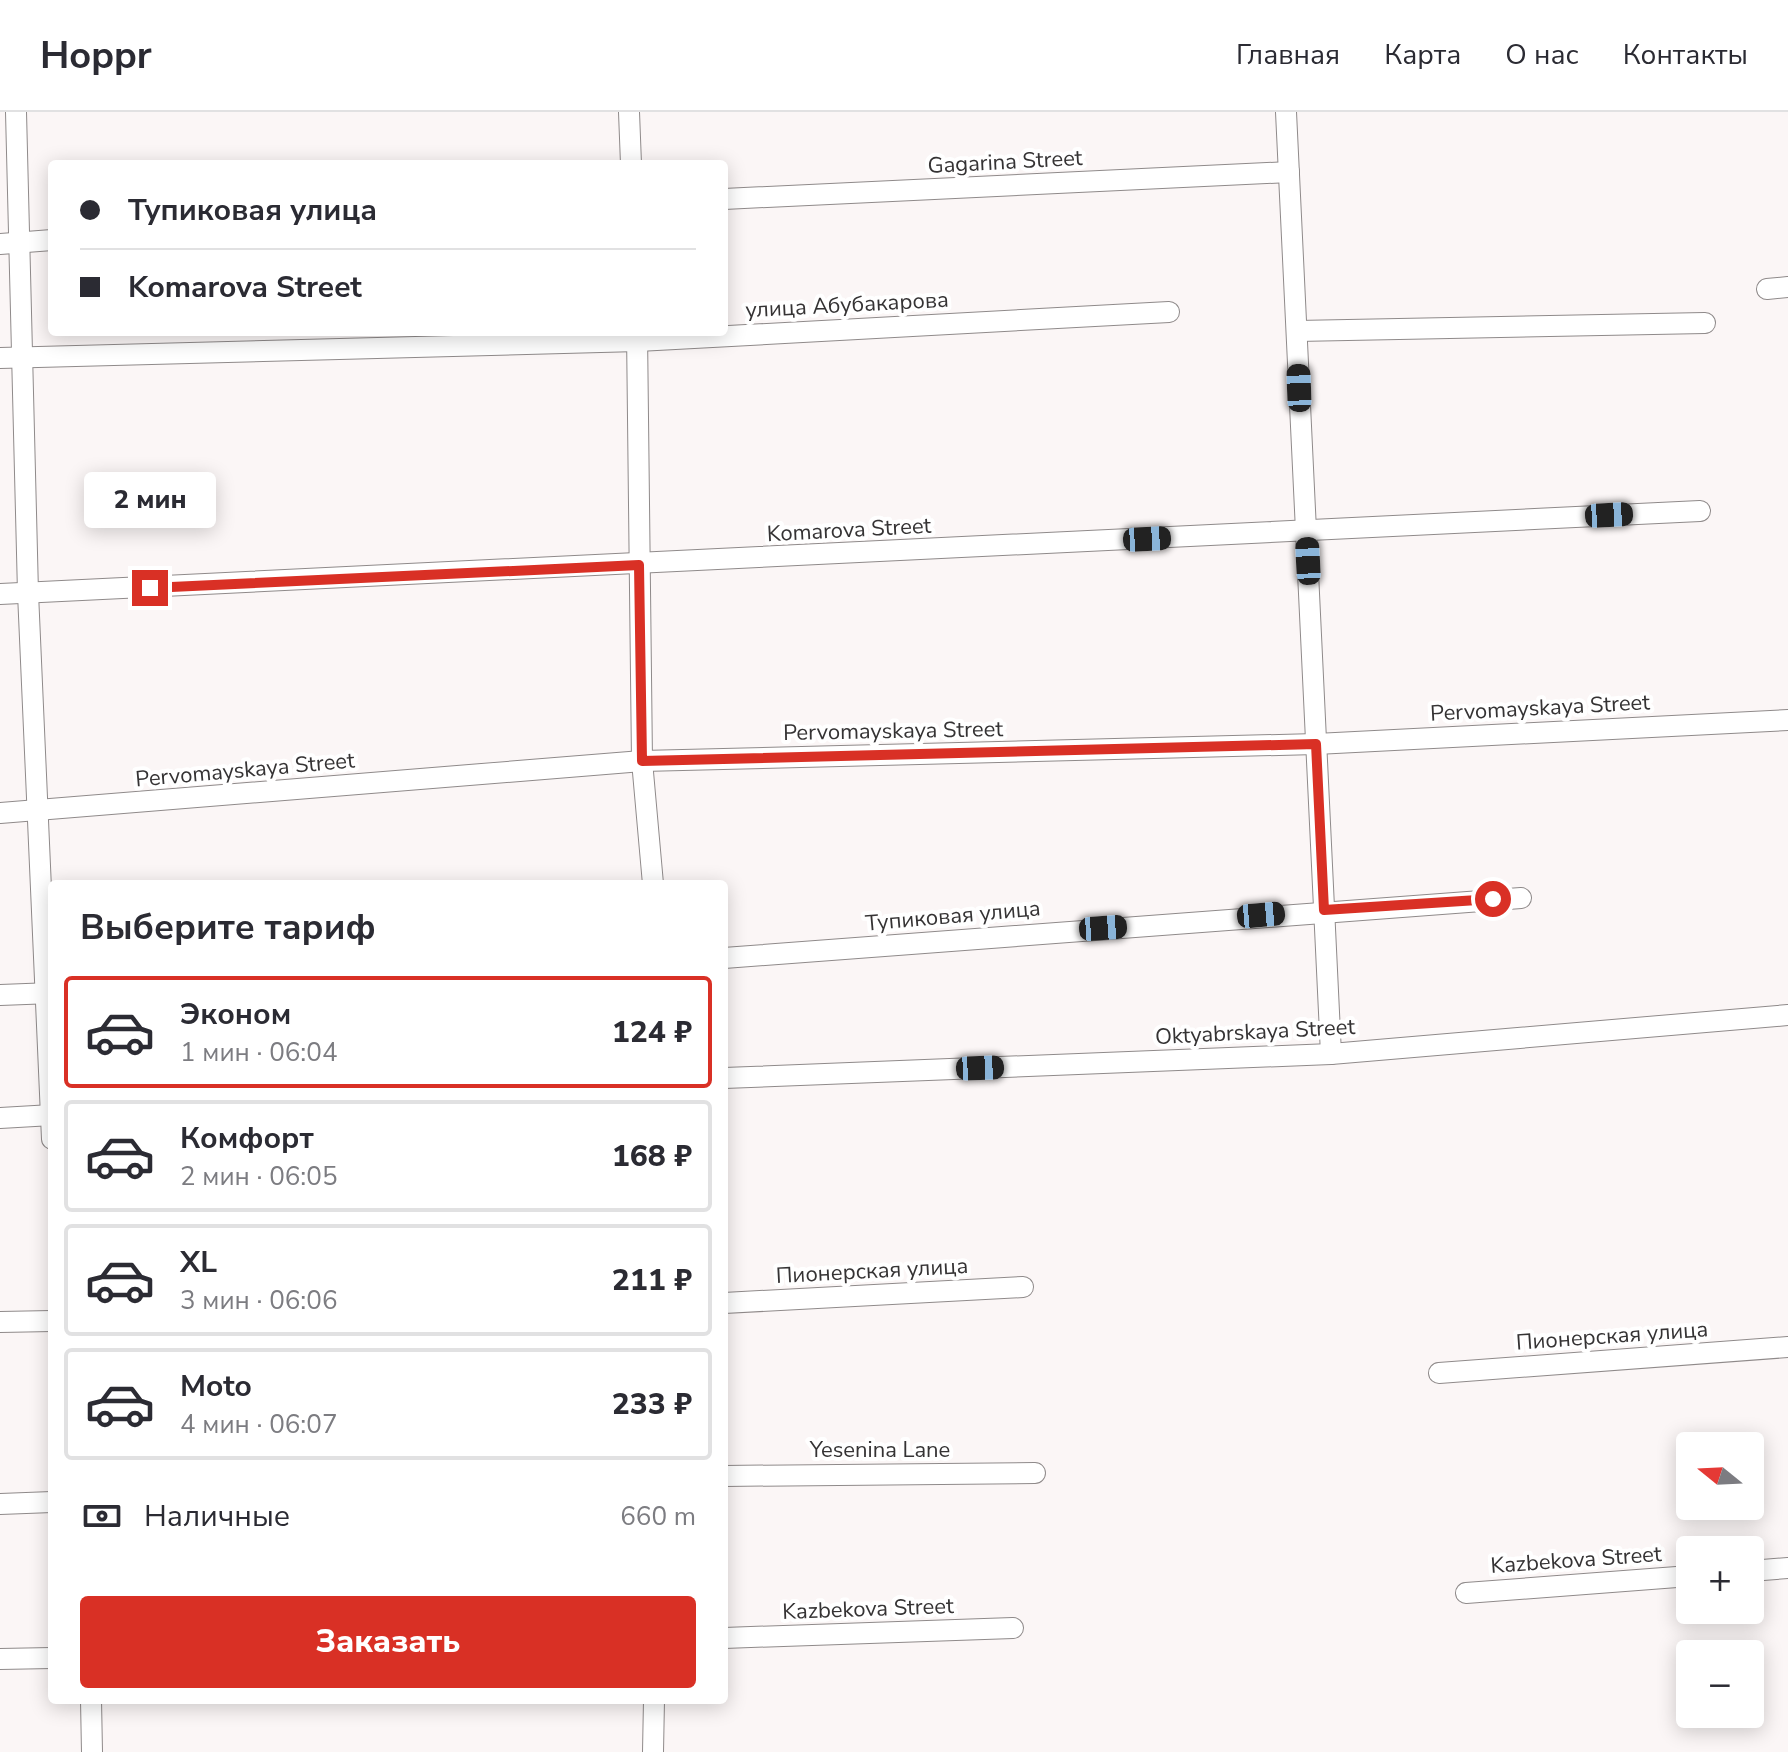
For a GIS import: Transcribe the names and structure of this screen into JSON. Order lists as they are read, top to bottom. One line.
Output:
{"streets":{"street":["Gagarina Street","улица Абубакарова","Komarova Street","Pervomayskaya Street","Тупиковая улица","Oktyabrskaya Street","Пионерская улица","Yesenina Lane","Kazbekova Street"]},"north":"left","page":{"header":"Hoppr","nav":["Главная","Карта","О нас","Контакты"],"banner":["Тупиковая улица","Komarova Street"],"bubble":"2 мин","heading":"Выберите тариф","list":[{"name":"Эконом","note":"1 мин · 06:04","value":"124 ₽"},{"name":"Комфорт","note":"2 мин · 06:05","value":"168 ₽"},{"name":"XL","note":"3 мин · 06:06","value":"211 ₽"},{"name":"Moto","note":"4 мин · 06:07","value":"233 ₽"}],"map_buttons":["+","−"],"pay":["Наличные","660 m"],"buttons":"Заказать"}}
